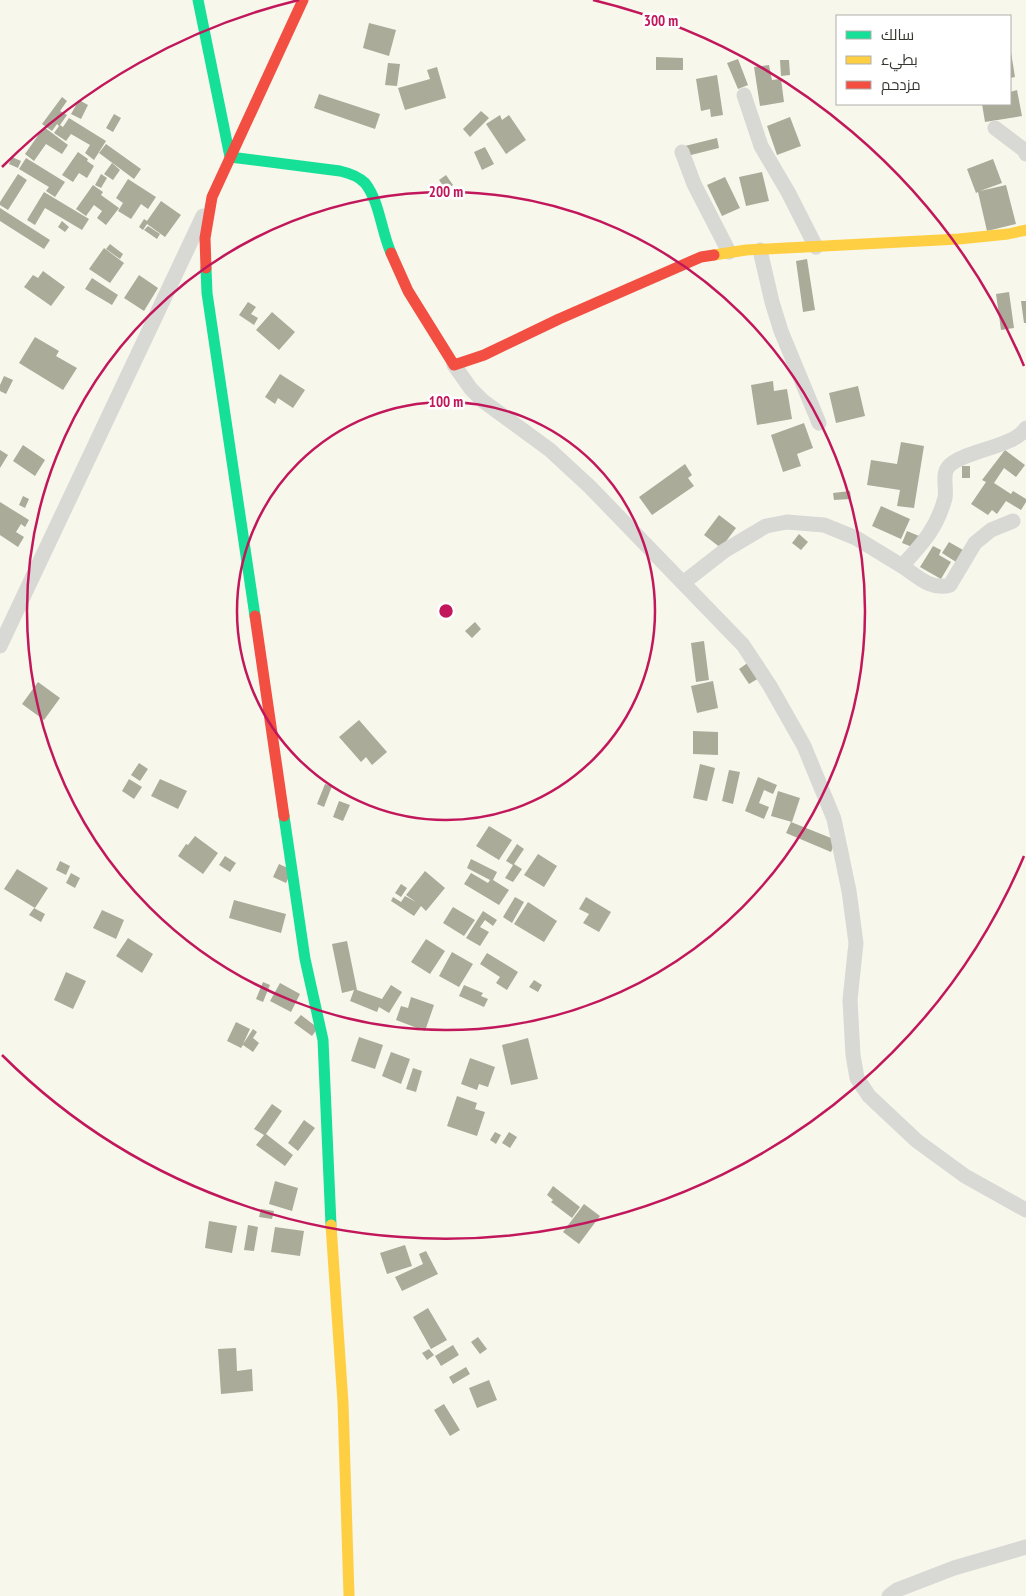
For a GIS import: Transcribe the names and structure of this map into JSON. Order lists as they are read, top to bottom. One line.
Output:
{"legend":["سالك","بطيء","مزدحم"],"rings":["300 m","200 m","100 m"]}
